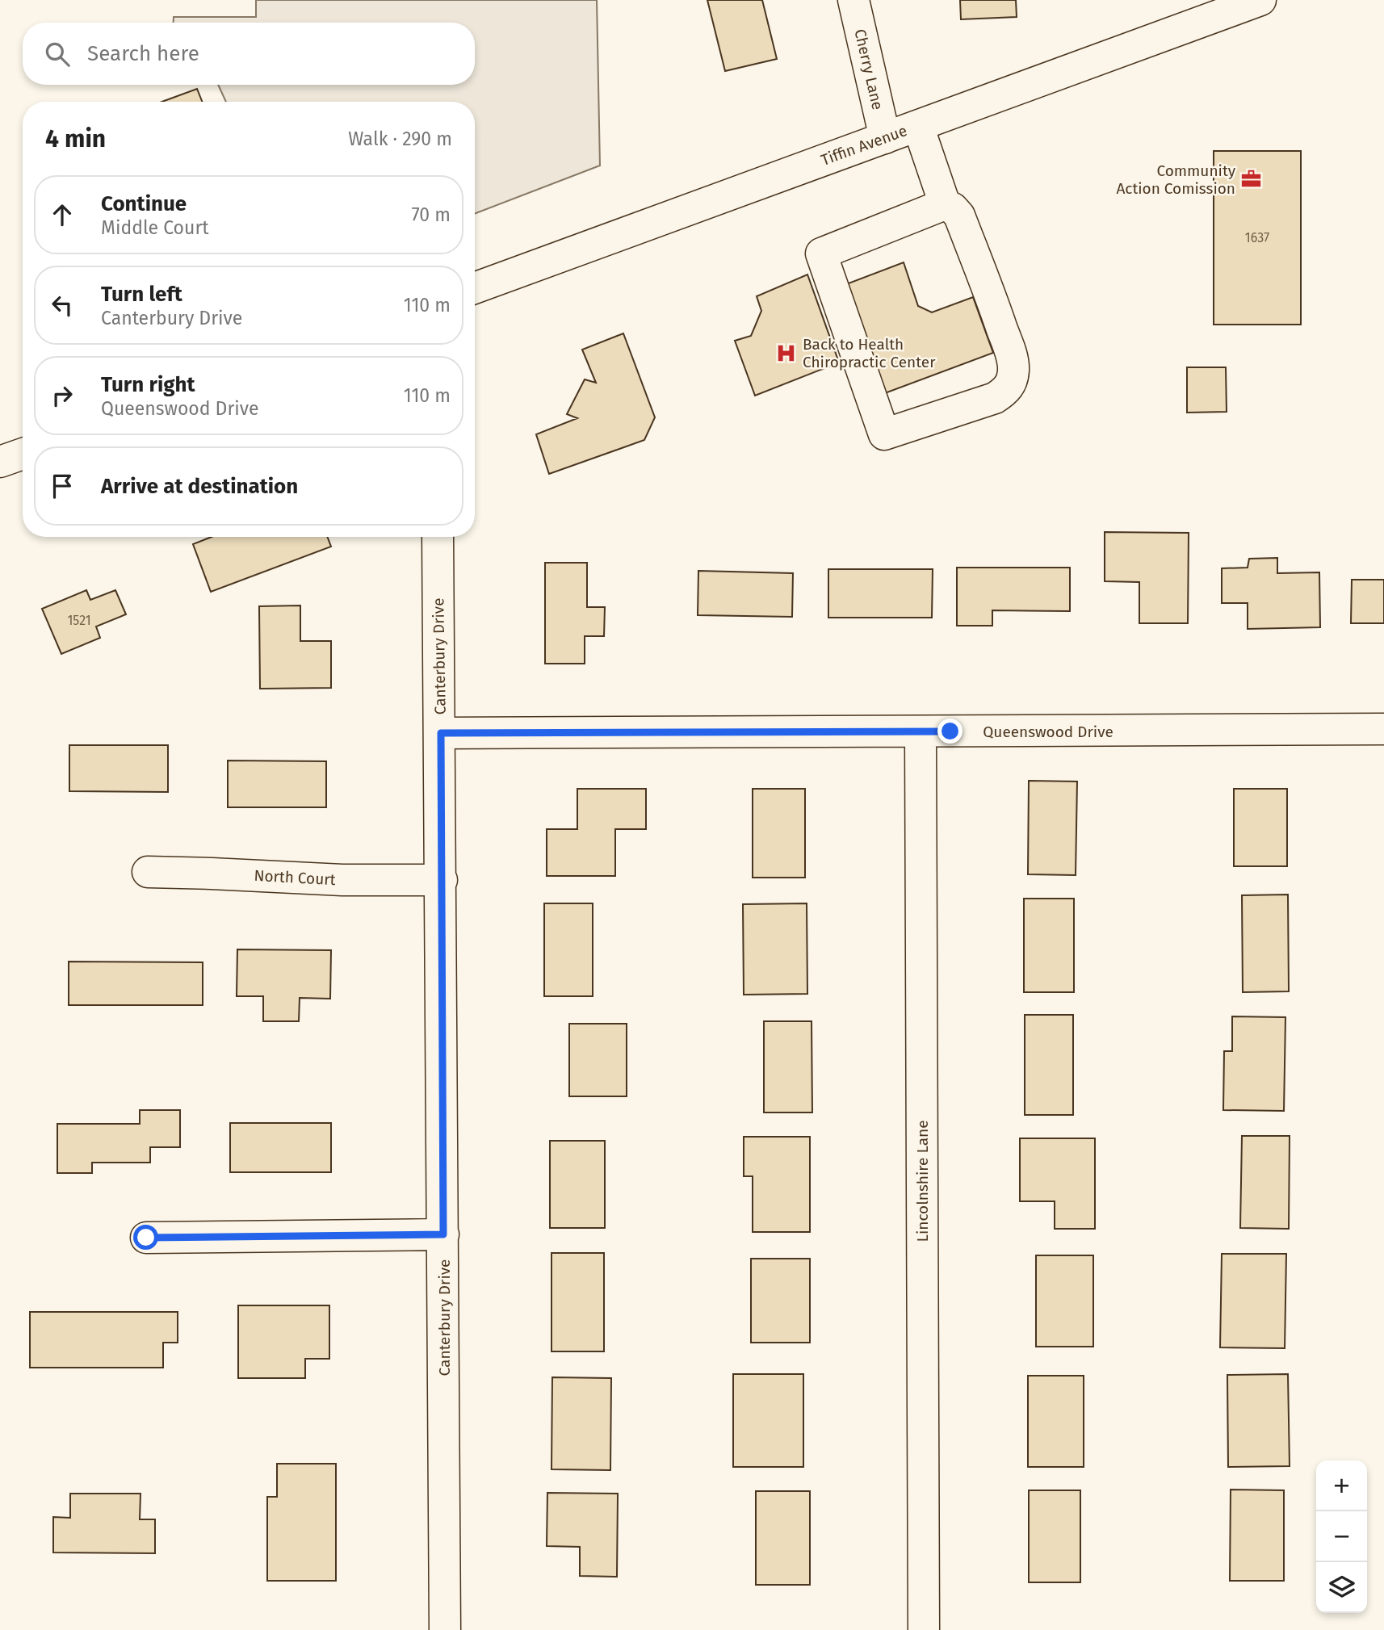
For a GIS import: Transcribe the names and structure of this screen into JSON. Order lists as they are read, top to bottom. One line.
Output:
{"streets":{"main road":["Cherry Lane","Tiffin Avenue","Canterbury Drive","Queenswood Drive","North Court","Lincolnshire Lane"]},"crossings":[["Cherry Lane","Tiffin Avenue"],["Canterbury Drive","Queenswood Drive"],["Canterbury Drive","North Court"],["Queenswood Drive","Lincolnshire Lane"]],"places":{"office":["Community Action Comission"],"hospital":["Back to Health Chiropractic Center"]},"house_numbers":["1637","1521"],"page":{"search":"Search here","heading":["4 min","Walk · 290 m"],"list":[["Continue","Middle Court","70 m"],["Turn left","Canterbury Drive","110 m"],["Turn right","Queenswood Drive","110 m"],"Arrive at destination"],"map_buttons":["+","−"]}}
